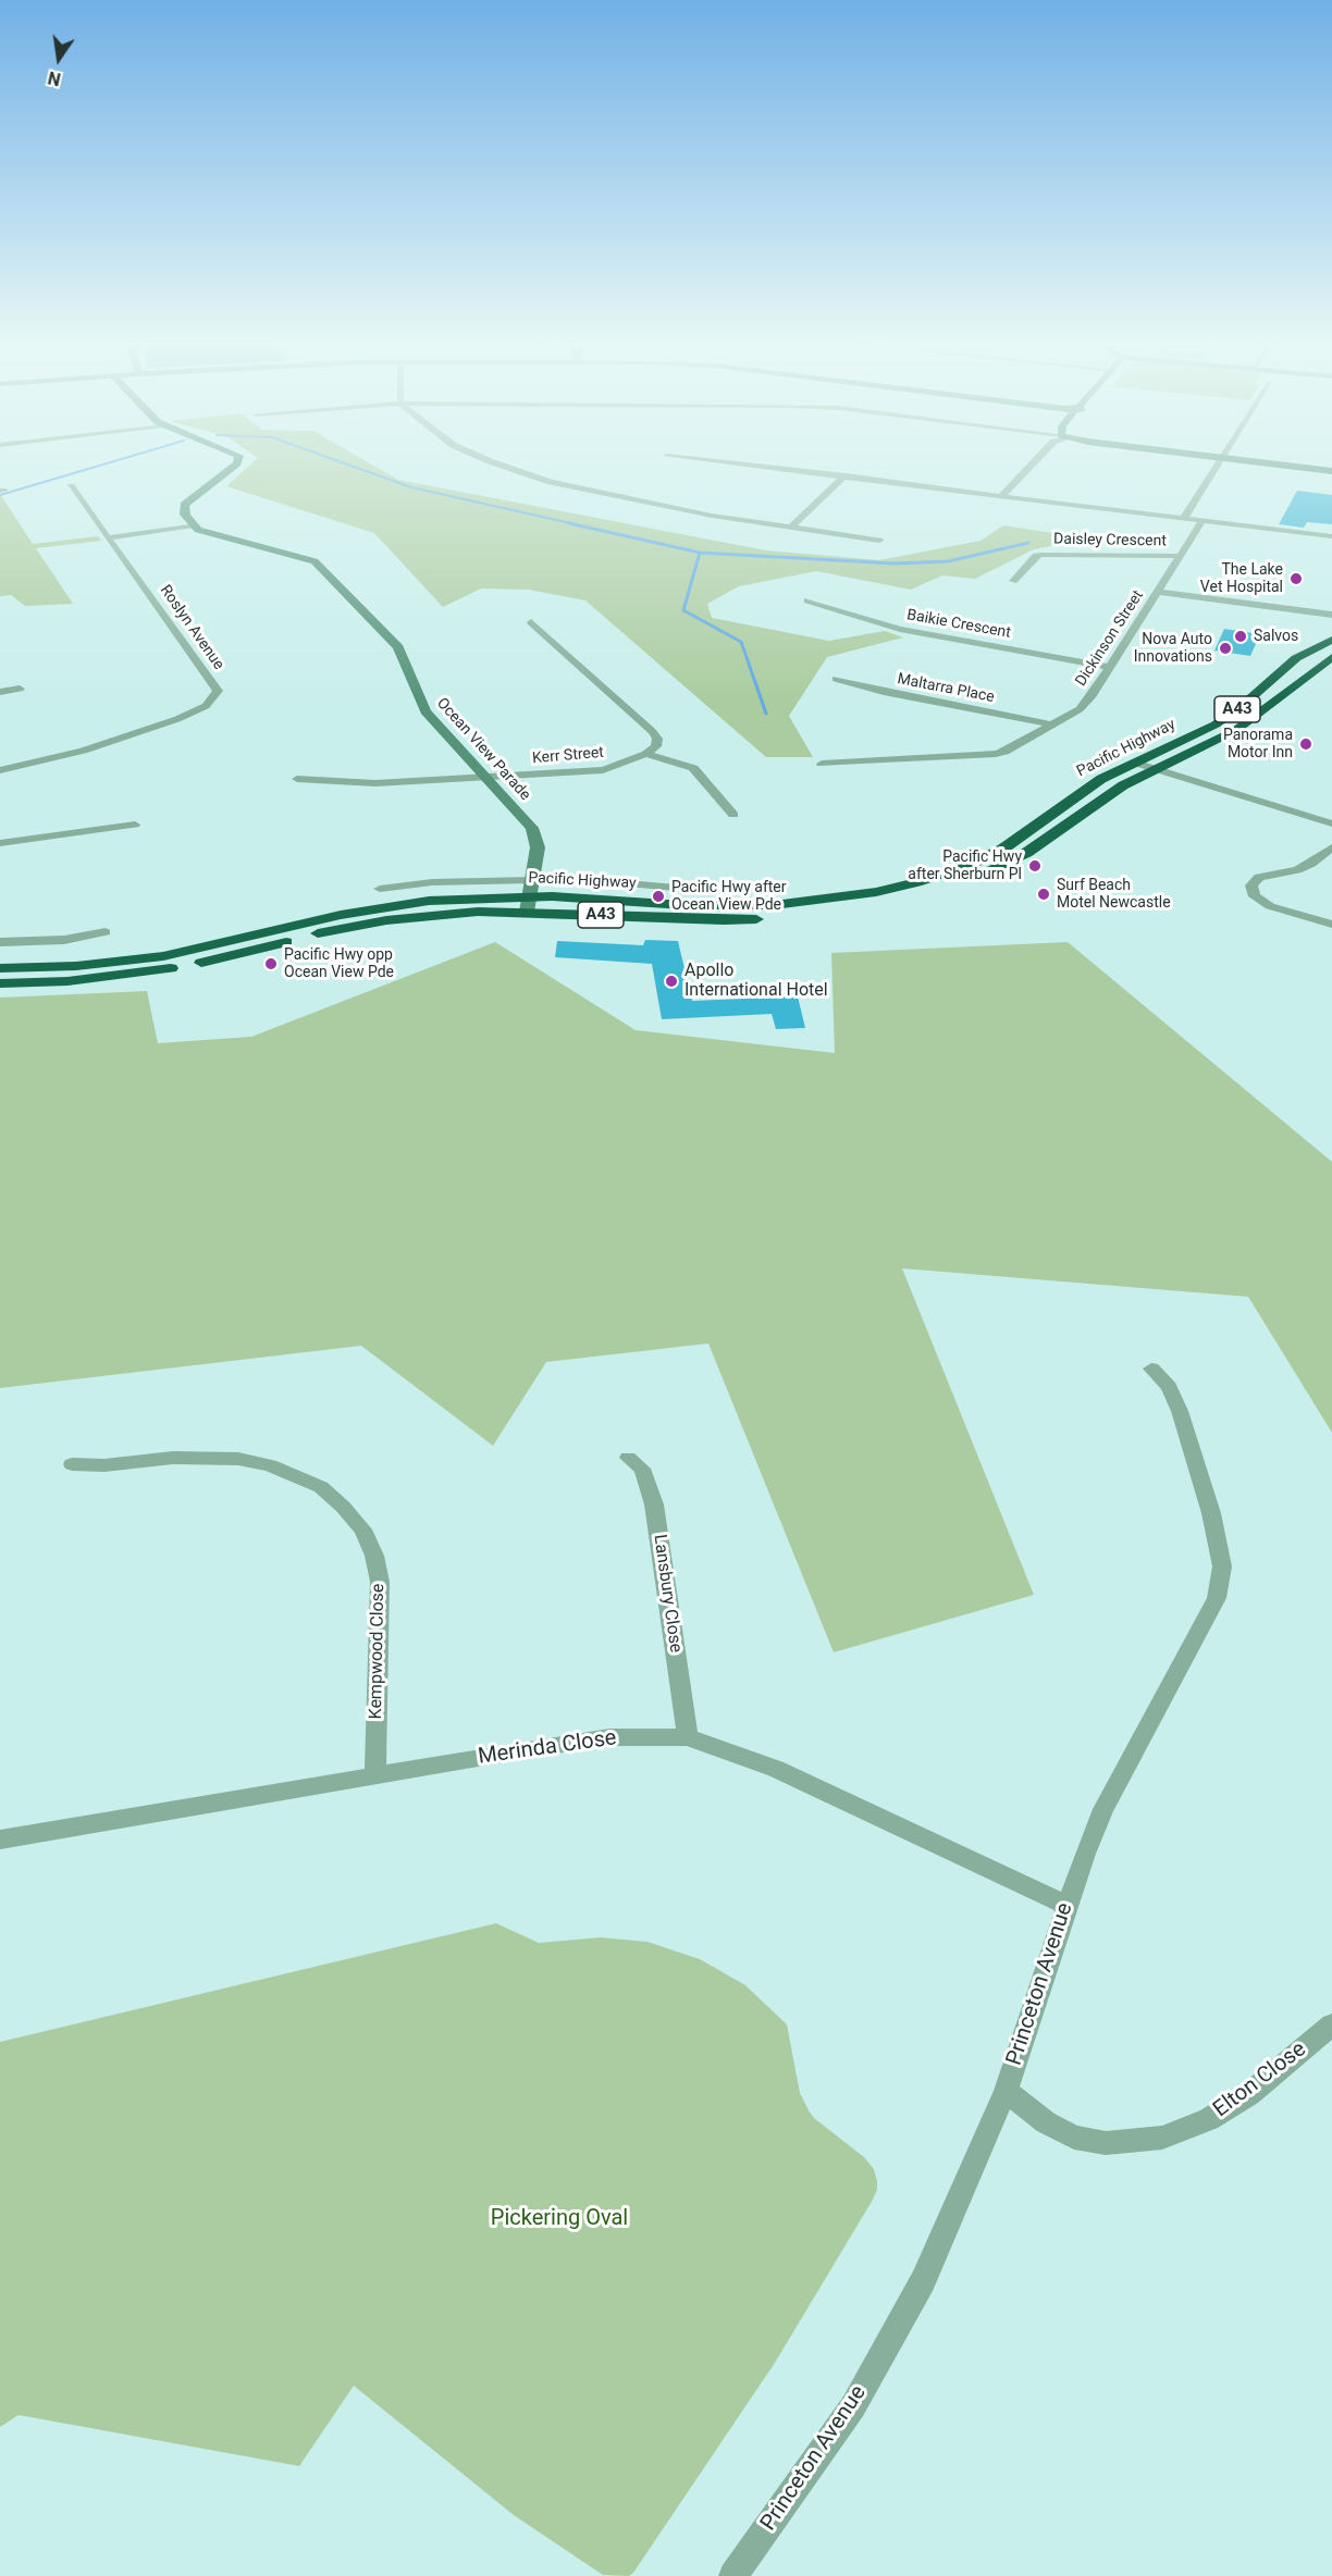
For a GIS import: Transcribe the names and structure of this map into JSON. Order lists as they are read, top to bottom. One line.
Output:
{"streets":{"highway":["A43","Pacific Highway"],"main road":["Ocean View Parade"],"street":["Daisley Crescent","Baikie Crescent","Roslyn Avenue","Dickinson Street","Maltarra Place","Kerr Street","Lansbury Close","Kempwood Close","Merinda Close","Princeton Avenue","Elton Close"]},"crossings":[["Daisley Crescent","Dickinson Street"],["Baikie Crescent","Dickinson Street"],["Dickinson Street","Maltarra Place"],["Pacific Highway","Ocean View Parade"],["Ocean View Parade","Kerr Street"],["Lansbury Close","Merinda Close"],["Kempwood Close","Merinda Close"],["Merinda Close","Princeton Avenue"],["Princeton Avenue","Elton Close"]],"parks":["Pickering Oval"],"places":["The Lake Vet Hospital","Salvos","Nova Auto Innovations","Panorama Motor Inn","Pacific Hwy after Sherburn Pl","Surf Beach Motel Newcastle","Pacific Hwy after Ocean View Pde","Pacific Hwy opp Ocean View Pde","Apollo International Hotel"],"north":"bottom"}
